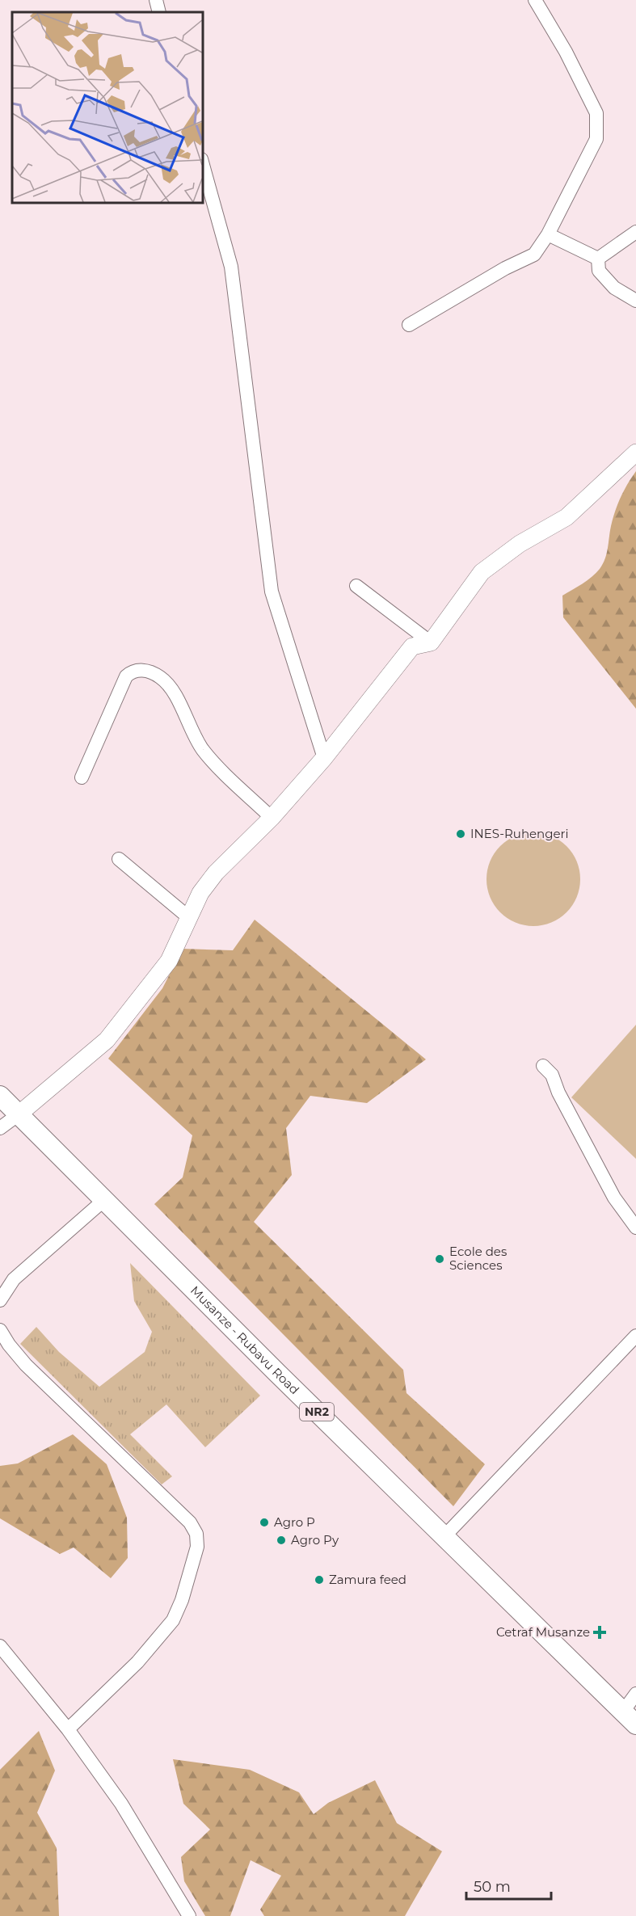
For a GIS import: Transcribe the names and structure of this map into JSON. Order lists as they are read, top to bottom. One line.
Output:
{"streets":{"highway":["Musanze - Rubavu Road","NR2"]},"places":{"other":["INES-Ruhengeri","Ecole des Sciences","Agro P","Agro Py","Zamura feed"],"health":["Cetraf Musanze"]},"scale_bar":"50 m"}
